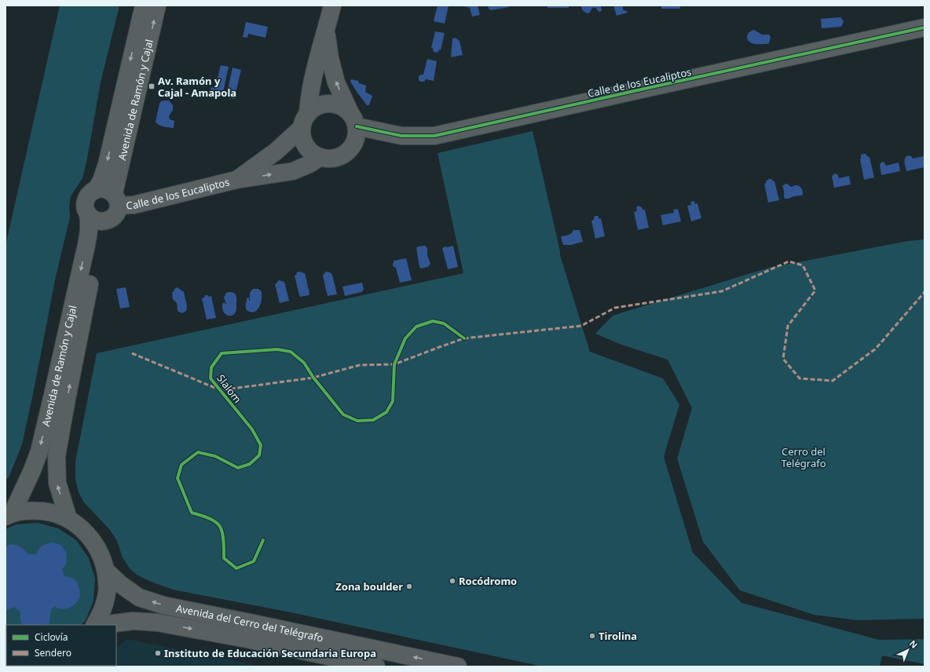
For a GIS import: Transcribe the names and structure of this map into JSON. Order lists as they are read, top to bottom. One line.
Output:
{"streets":{"street":["Calle de los Eucaliptos","Avenida de Ramón y Cajal","Avenida del Cerro del Telégrafo"],"cycle path":["Slalom"]},"crossings":[["Calle de los Eucaliptos","Avenida de Ramón y Cajal"]],"parks":["Cerro del Telégrafo"],"places":{"transit":["Av. Ramón y Cajal - Amapola"],"other":["Rocódromo","Zona boulder","Tirolina","Instituto de Educación Secundaria Europa"]},"legend":["Ciclovía","Sendero"],"north":"top right"}
